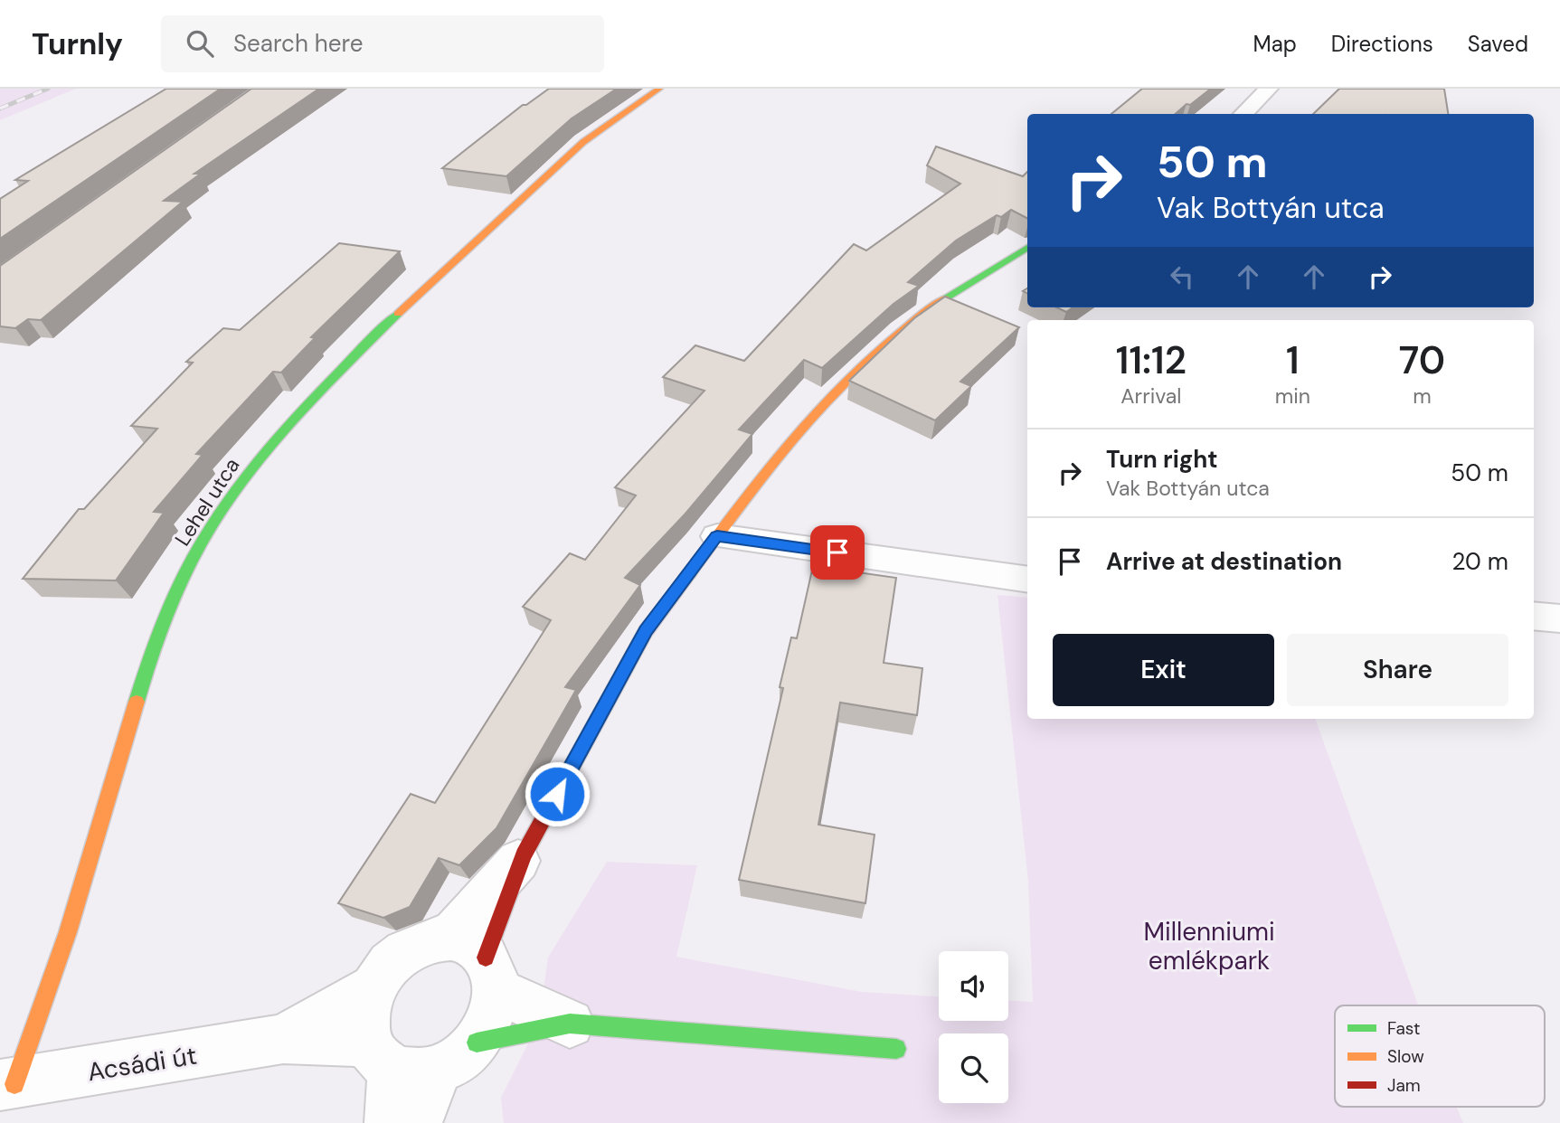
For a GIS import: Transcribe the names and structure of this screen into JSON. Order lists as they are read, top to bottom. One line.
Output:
{"streets":{"street":["Lehel utca","Acsádi út"]},"crossings":[["Lehel utca","Acsádi út"]],"parks":["Millenniumi emlékpark"],"legend":["Fast","Slow","Jam"],"page":{"header":"Turnly","search":"Search here","nav":["Map","Directions","Saved"],"turn":["50 m","Vak Bottyán utca"],"eta":["11:12","Arrival","1","min","70","m"],"list":[{"name":"Turn right","note":"Vak Bottyán utca","value":"50 m"},{"name":"Arrive at destination","value":"20 m"}],"buttons":["Exit","Share"]}}
